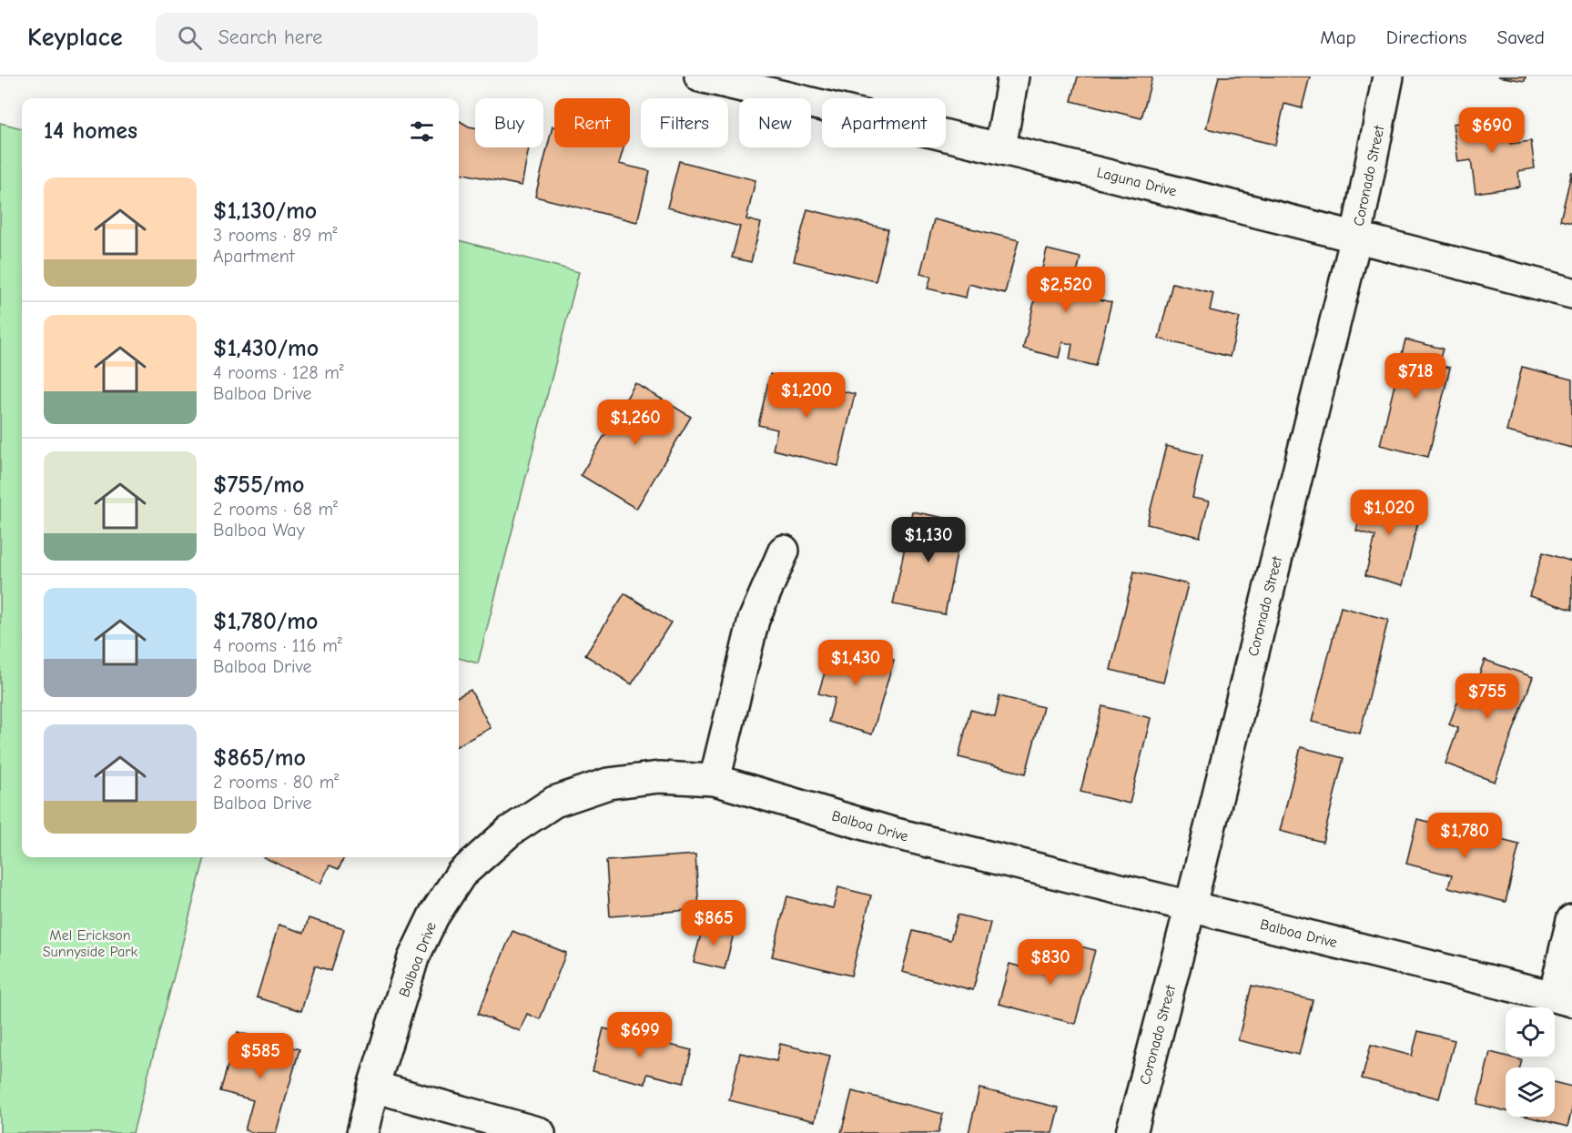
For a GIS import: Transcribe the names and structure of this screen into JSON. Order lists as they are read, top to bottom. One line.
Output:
{"streets":{"street":["Coronado Street","Laguna Drive","Balboa Drive"]},"crossings":[["Coronado Street","Laguna Drive"],["Coronado Street","Balboa Drive"]],"parks":["Mel Erickson Sunnyside Park"],"page":{"header":"Keyplace","search":"Search here","nav":["Map","Directions","Saved"],"chip":["Buy","Rent","Filters","New","Apartment"],"heading":"14 homes","price":["$690","$2,520","$718","$1,200","$1,260","$1,020","$1,130","$1,430","$755","$1,780","$865","$830","$699","$585"],"list":[{"name":"$1,130/mo","note":"3 rooms · 89 m² · Apartment"},{"name":"$1,430/mo","note":"4 rooms · 128 m² · Balboa Drive"},{"name":"$755/mo","note":"2 rooms · 68 m² · Balboa Way"},{"name":"$1,780/mo","note":"4 rooms · 116 m² · Balboa Drive"},{"name":"$865/mo","note":"2 rooms · 80 m² · Balboa Drive"}]}}
